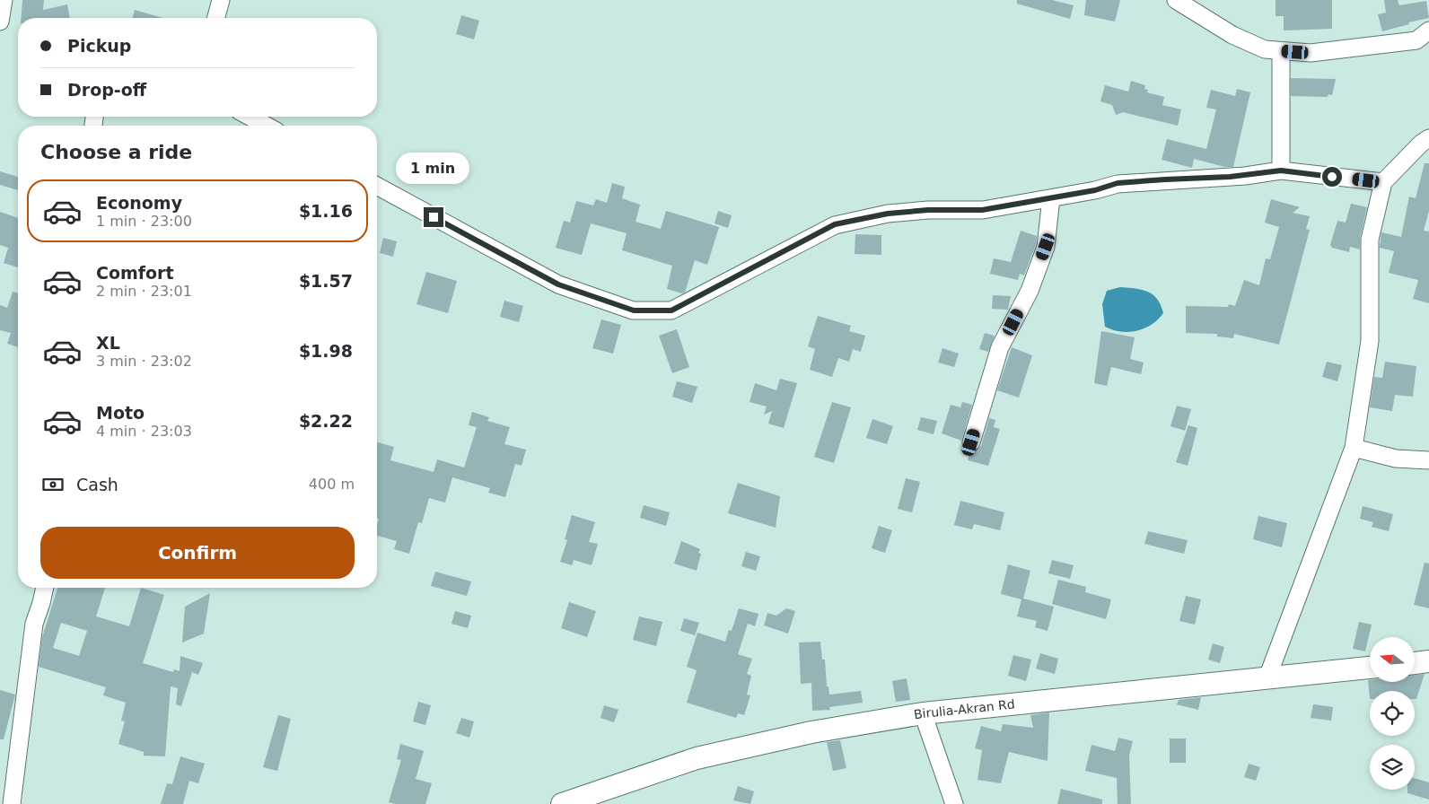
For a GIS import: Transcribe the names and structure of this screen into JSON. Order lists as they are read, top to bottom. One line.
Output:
{"streets":{"street":["Birulia-Akran Rd"]},"north":"left","page":{"banner":["Pickup","Drop-off"],"heading":"Choose a ride","bubble":"1 min","list":[{"name":"Economy","note":"1 min · 23:00","value":"$1.16"},{"name":"Comfort","note":"2 min · 23:01","value":"$1.57"},{"name":"XL","note":"3 min · 23:02","value":"$1.98"},{"name":"Moto","note":"4 min · 23:03","value":"$2.22"}],"pay":["Cash","400 m"],"buttons":"Confirm"}}
